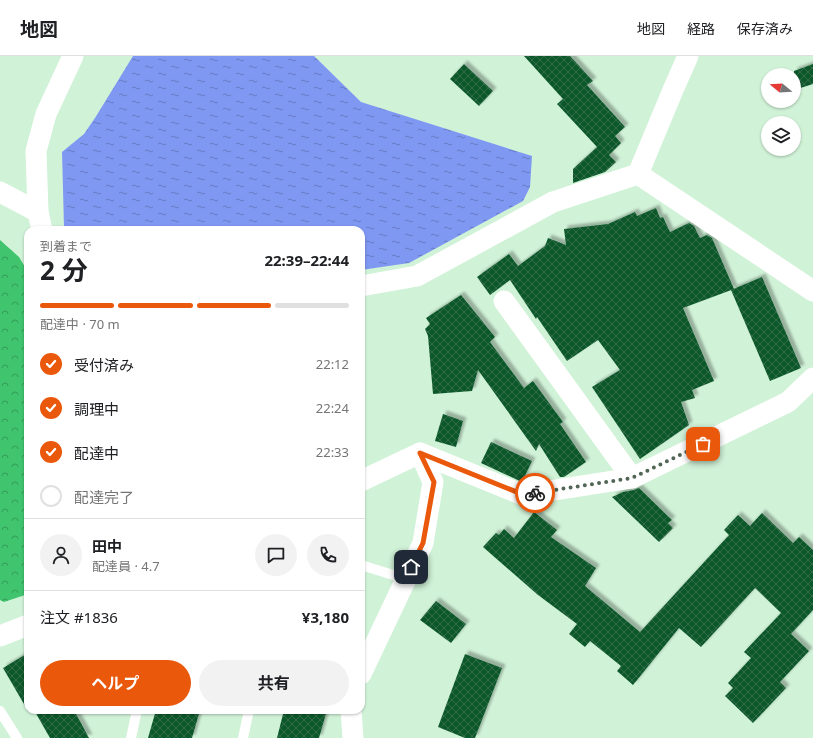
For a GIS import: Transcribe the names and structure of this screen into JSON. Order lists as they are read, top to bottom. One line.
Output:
{"north":"left","page":{"header":"地図","nav":["地図","経路","保存済み"],"heading":["2 分","到着まで","22:39–22:44"],"panel":["田中","配達員 · 4.7","注文 #1836","¥3,180"],"bar":"配達中 · 70 m","list":[["受付済み","22:12"],["調理中","22:24"],["配達中","22:33"],"配達完了"],"buttons":["ヘルプ","共有"]}}
